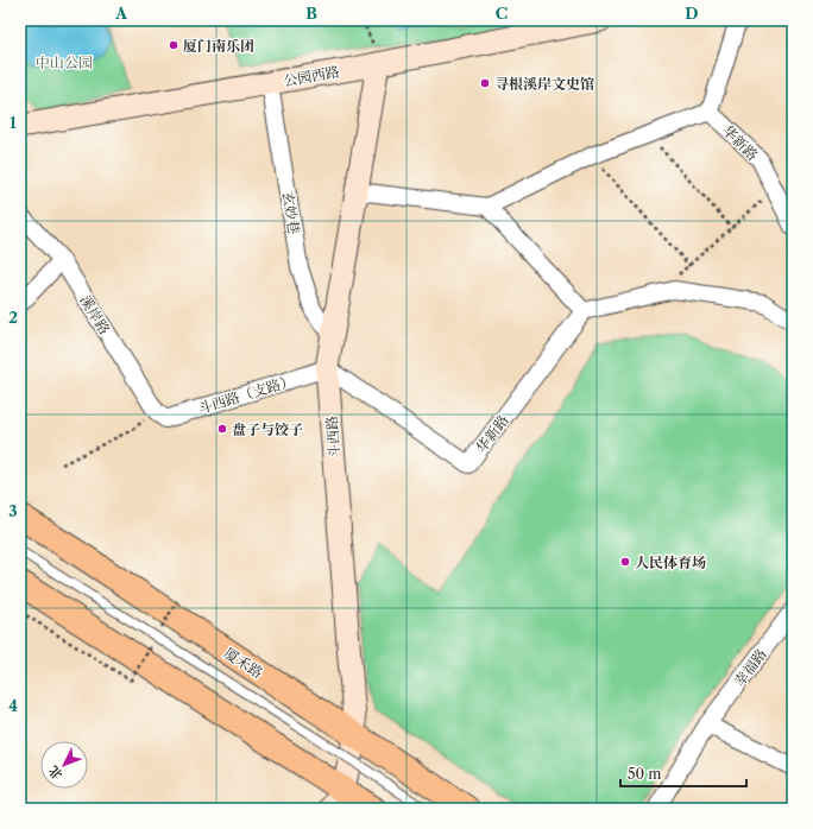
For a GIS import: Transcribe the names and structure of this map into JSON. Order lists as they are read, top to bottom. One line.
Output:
{"streets":{"main road":["厦禾路"],"street":["公园西路","华新路","玄妙巷","溪岸路","斗西路（支路）","斗西路","幸福路"]},"crossings":[["公园西路","玄妙巷"],["公园西路","斗西路"],["华新路","斗西路（支路）"],["华新路","斗西路"],["玄妙巷","斗西路"],["溪岸路","斗西路（支路）"],["斗西路（支路）","斗西路"],["斗西路","厦禾路"]],"parks":["中山公园"],"places":["厦门南乐团","寻根溪岸文史馆","盘子与饺子","人民体育场"],"scale_bar":"50 m","north":"bottom left","grid":{"columns":["A","B","C","D"],"rows":["1","2","3","4"]}}
